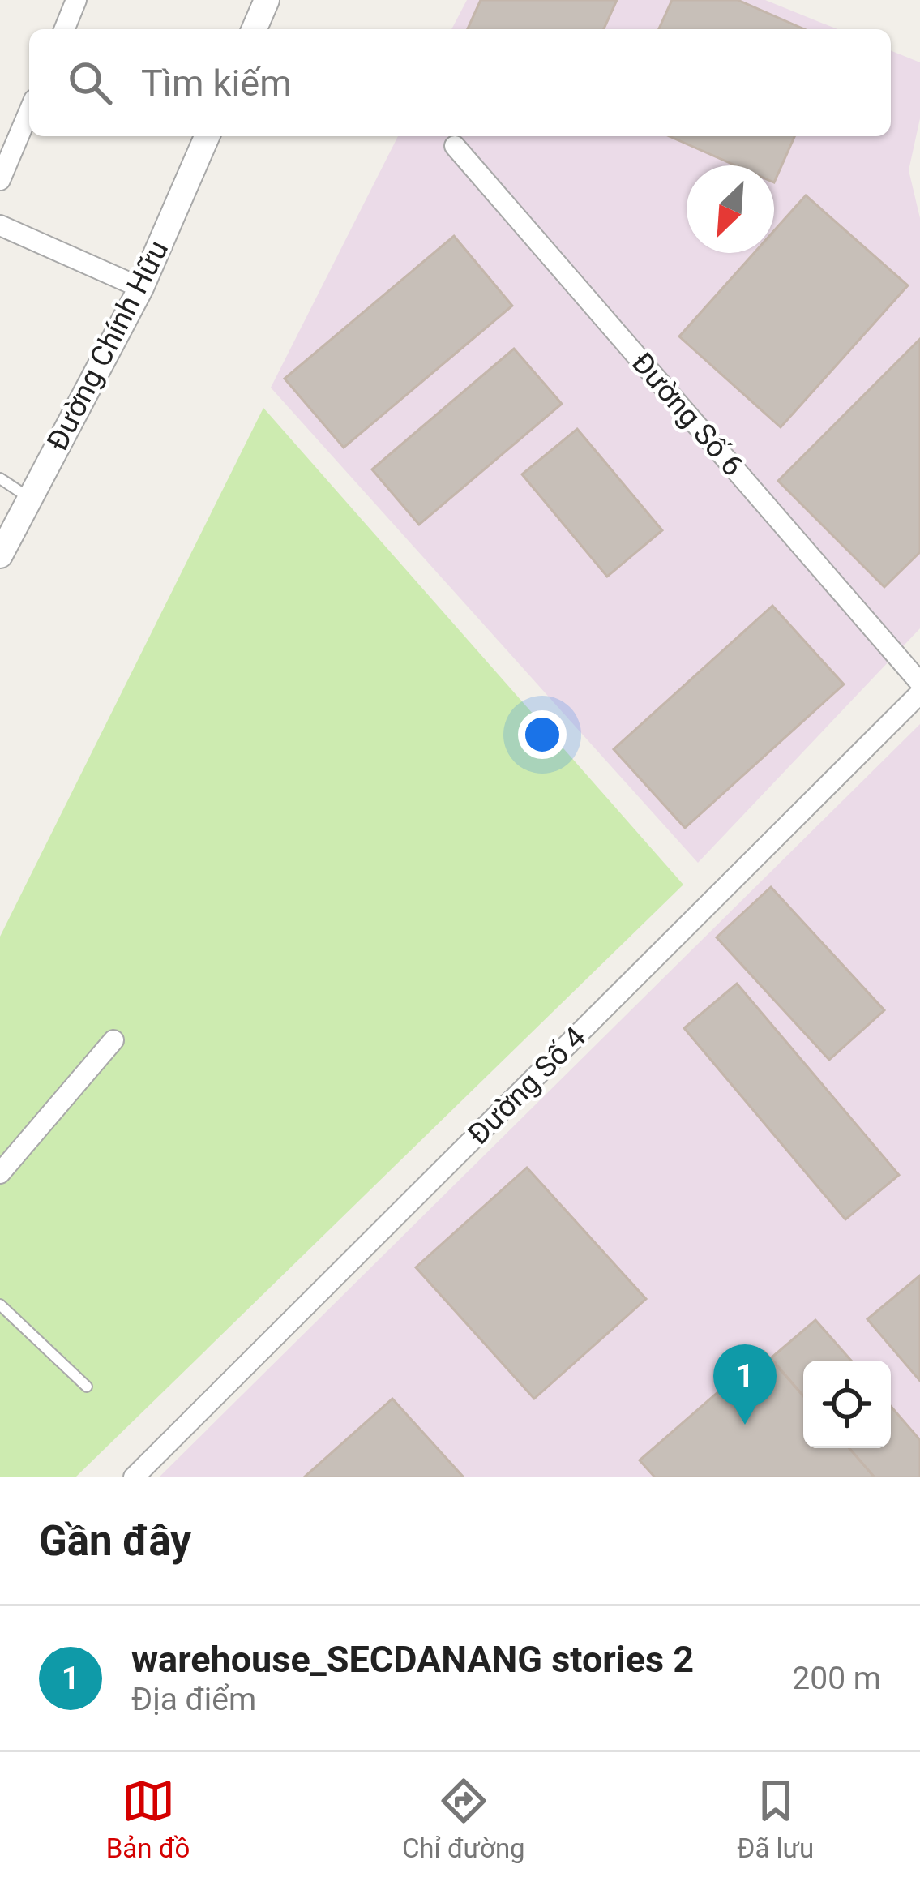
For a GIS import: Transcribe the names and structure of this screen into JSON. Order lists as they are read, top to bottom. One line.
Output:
{"streets":{"street":["Đường Chính Hữu","Đường Số 6","Đường Số 4"]},"north":"bottom left","page":{"search":"Tìm kiếm","pins":"1","heading":"Gần đây","list":[{"mark":"1","name":"warehouse_SECDANANG stories 2","note":"Địa điểm","value":"200 m"}],"nav":["Bản đồ","Chỉ đường","Đã lưu"]}}
